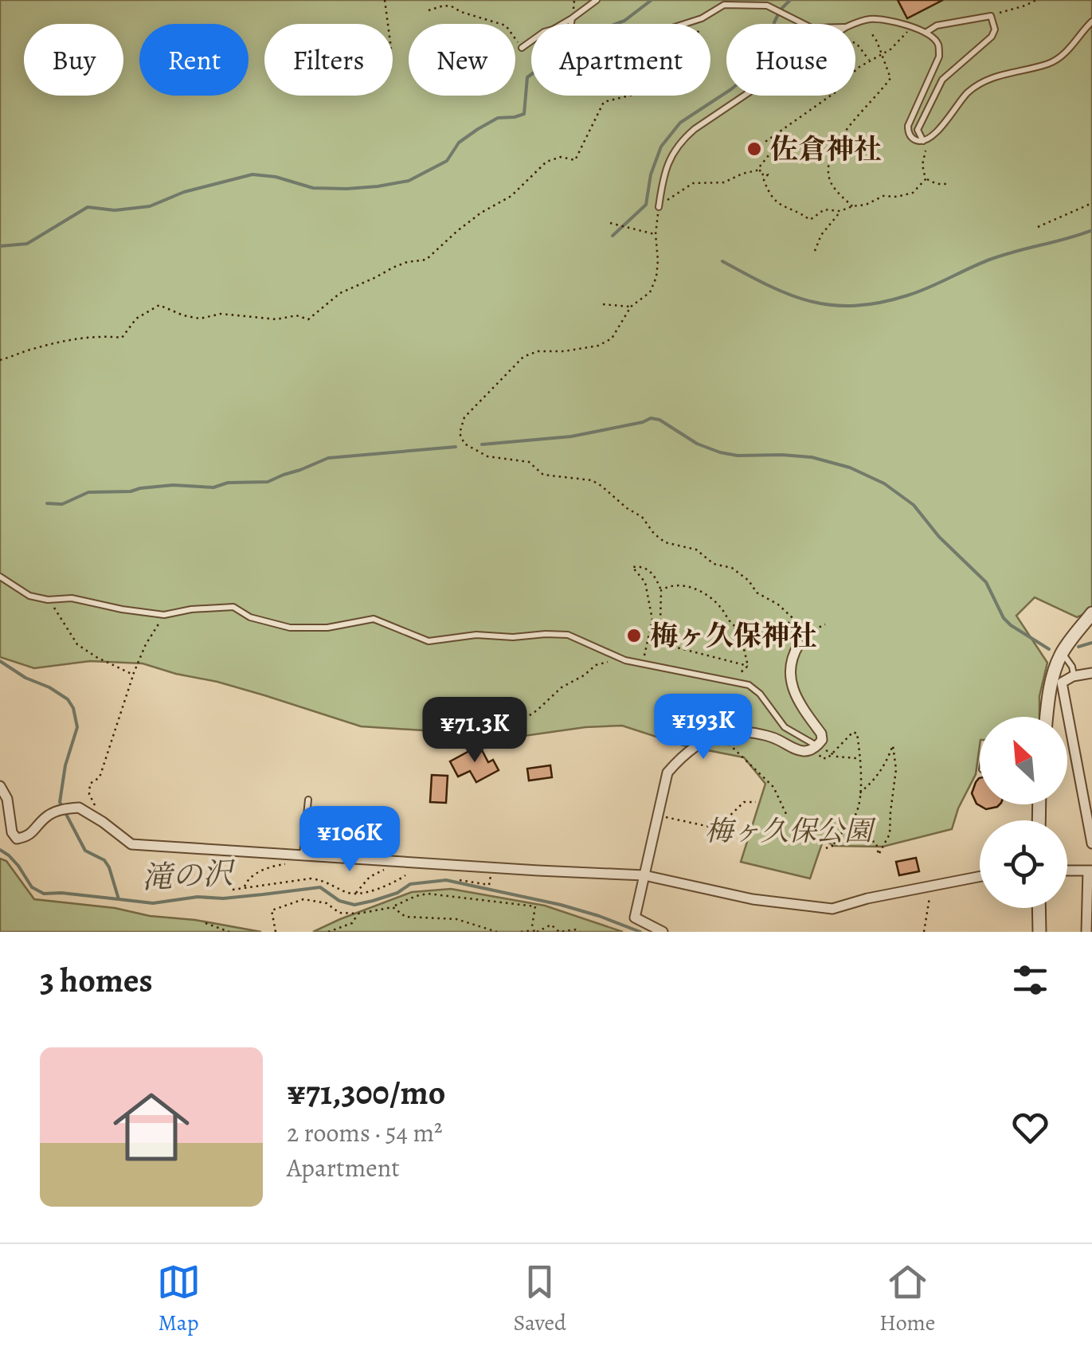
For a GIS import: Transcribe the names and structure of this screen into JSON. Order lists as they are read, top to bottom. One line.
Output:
{"water":["滝の沢"],"parks":["梅ヶ久保公園"],"places":["佐倉神社","梅ヶ久保神社"],"north":"top left","page":{"chip":["Buy","Rent","Filters","New","Apartment","House"],"price":["¥193K","¥71.3K","¥106K"],"heading":"3 homes","list":[{"name":"¥71,300/mo","note":"2 rooms · 54 m² · Apartment"}],"tabs":["Map","Saved","Home"]}}
